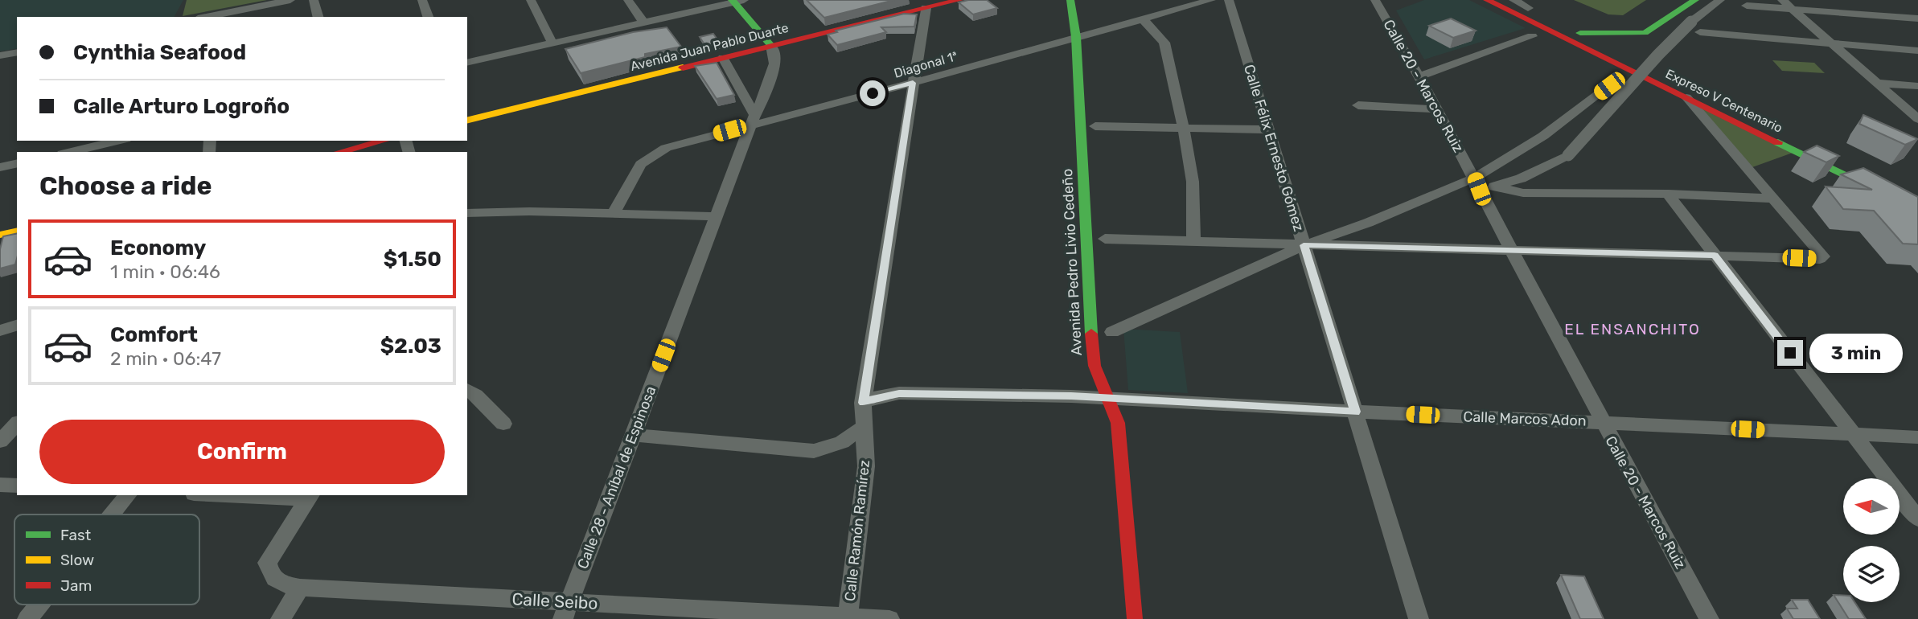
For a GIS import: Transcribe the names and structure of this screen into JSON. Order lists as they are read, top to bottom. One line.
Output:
{"streets":{"main road":["Avenida Juan Pablo Duarte","Expreso V Centenario","Avenida Pedro Livio Cedeño"],"street":["Diagonal 1ª","Calle 20 - Marcos Ruiz","Calle Félix Ernesto Gómez","Calle Marcos Adon","Calle 28 - Aníbal de Espinosa","Calle Ramón Ramírez","Calle Seibo"]},"crossings":[["Avenida Juan Pablo Duarte","Calle 28 - Aníbal de Espinosa"],["Avenida Juan Pablo Duarte","Calle Ramón Ramírez"],["Diagonal 1ª","Avenida Pedro Livio Cedeño"],["Diagonal 1ª","Calle 28 - Aníbal de Espinosa"],["Diagonal 1ª","Calle Ramón Ramírez"],["Calle 20 - Marcos Ruiz","Calle Marcos Adon"],["Calle Félix Ernesto Gómez","Calle Marcos Adon"],["Avenida Pedro Livio Cedeño","Calle Marcos Adon"],["Calle Marcos Adon","Calle Ramón Ramírez"],["Calle 28 - Aníbal de Espinosa","Calle Seibo"],["Calle Ramón Ramírez","Calle Seibo"]],"districts":["EL ENSANCHITO"],"legend":["Fast","Slow","Jam"],"north":"left","page":{"banner":["Cynthia Seafood","Calle Arturo Logroño"],"heading":"Choose a ride","list":[{"name":"Economy","note":"1 min · 06:46","value":"$1.50"},{"name":"Comfort","note":"2 min · 06:47","value":"$2.03"}],"bubble":"3 min","buttons":"Confirm"}}
